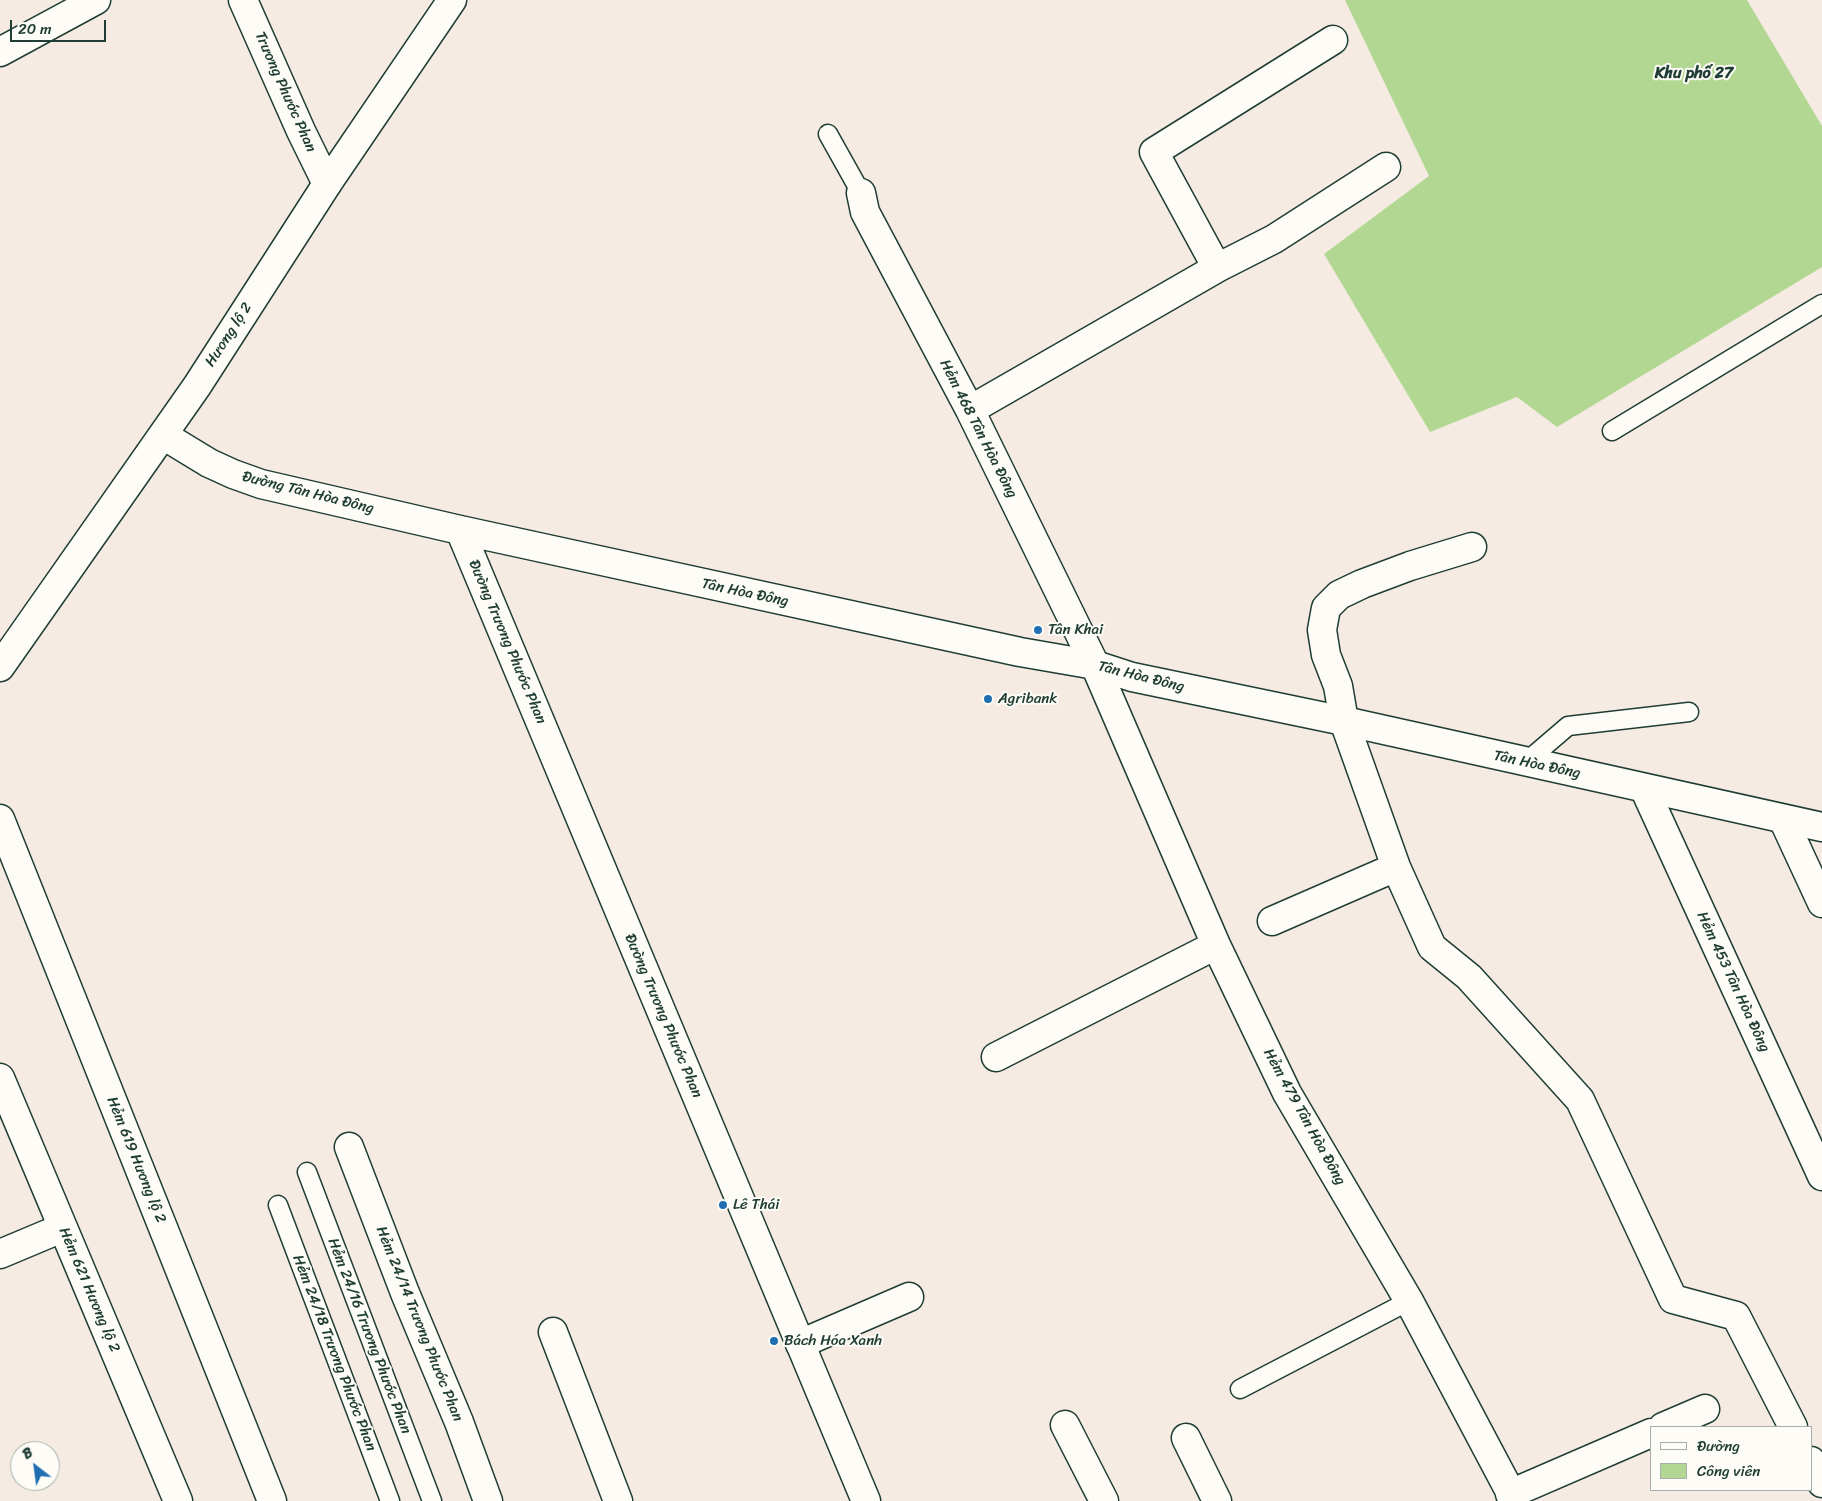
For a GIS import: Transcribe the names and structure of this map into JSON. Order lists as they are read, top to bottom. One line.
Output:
{"streets":{"street":["Trương Phước Phan","Hương lộ 2","Hẻm 468 Tân Hòa Đông","Đường Tân Hòa Đông","Tân Hòa Đông","Đường Trương Phước Phan","Hẻm 453 Tân Hòa Đông","Hẻm 479 Tân Hòa Đông","Hẻm 619 Hương lộ 2","Hẻm 621 Hương lộ 2","Hẻm 24/14 Trương Phước Phan"],"lane":["Hẻm 24/16 Trương Phước Phan","Hẻm 24/18 Trương Phước Phan"]},"crossings":[["Trương Phước Phan","Hương lộ 2"],["Hương lộ 2","Đường Tân Hòa Đông"],["Hẻm 468 Tân Hòa Đông","Tân Hòa Đông"],["Hẻm 468 Tân Hòa Đông","Hẻm 479 Tân Hòa Đông"],["Đường Tân Hòa Đông","Tân Hòa Đông"],["Đường Tân Hòa Đông","Đường Trương Phước Phan"],["Tân Hòa Đông","Đường Trương Phước Phan"],["Tân Hòa Đông","Hẻm 453 Tân Hòa Đông"],["Tân Hòa Đông","Hẻm 479 Tân Hòa Đông"]],"districts":["Khu phố 27"],"places":["Tân Khai","Agribank","Lê Thái","Bách Hóa Xanh"],"legend":["Đường","Công viên"],"scale_bar":"20 m","north":"top left"}
